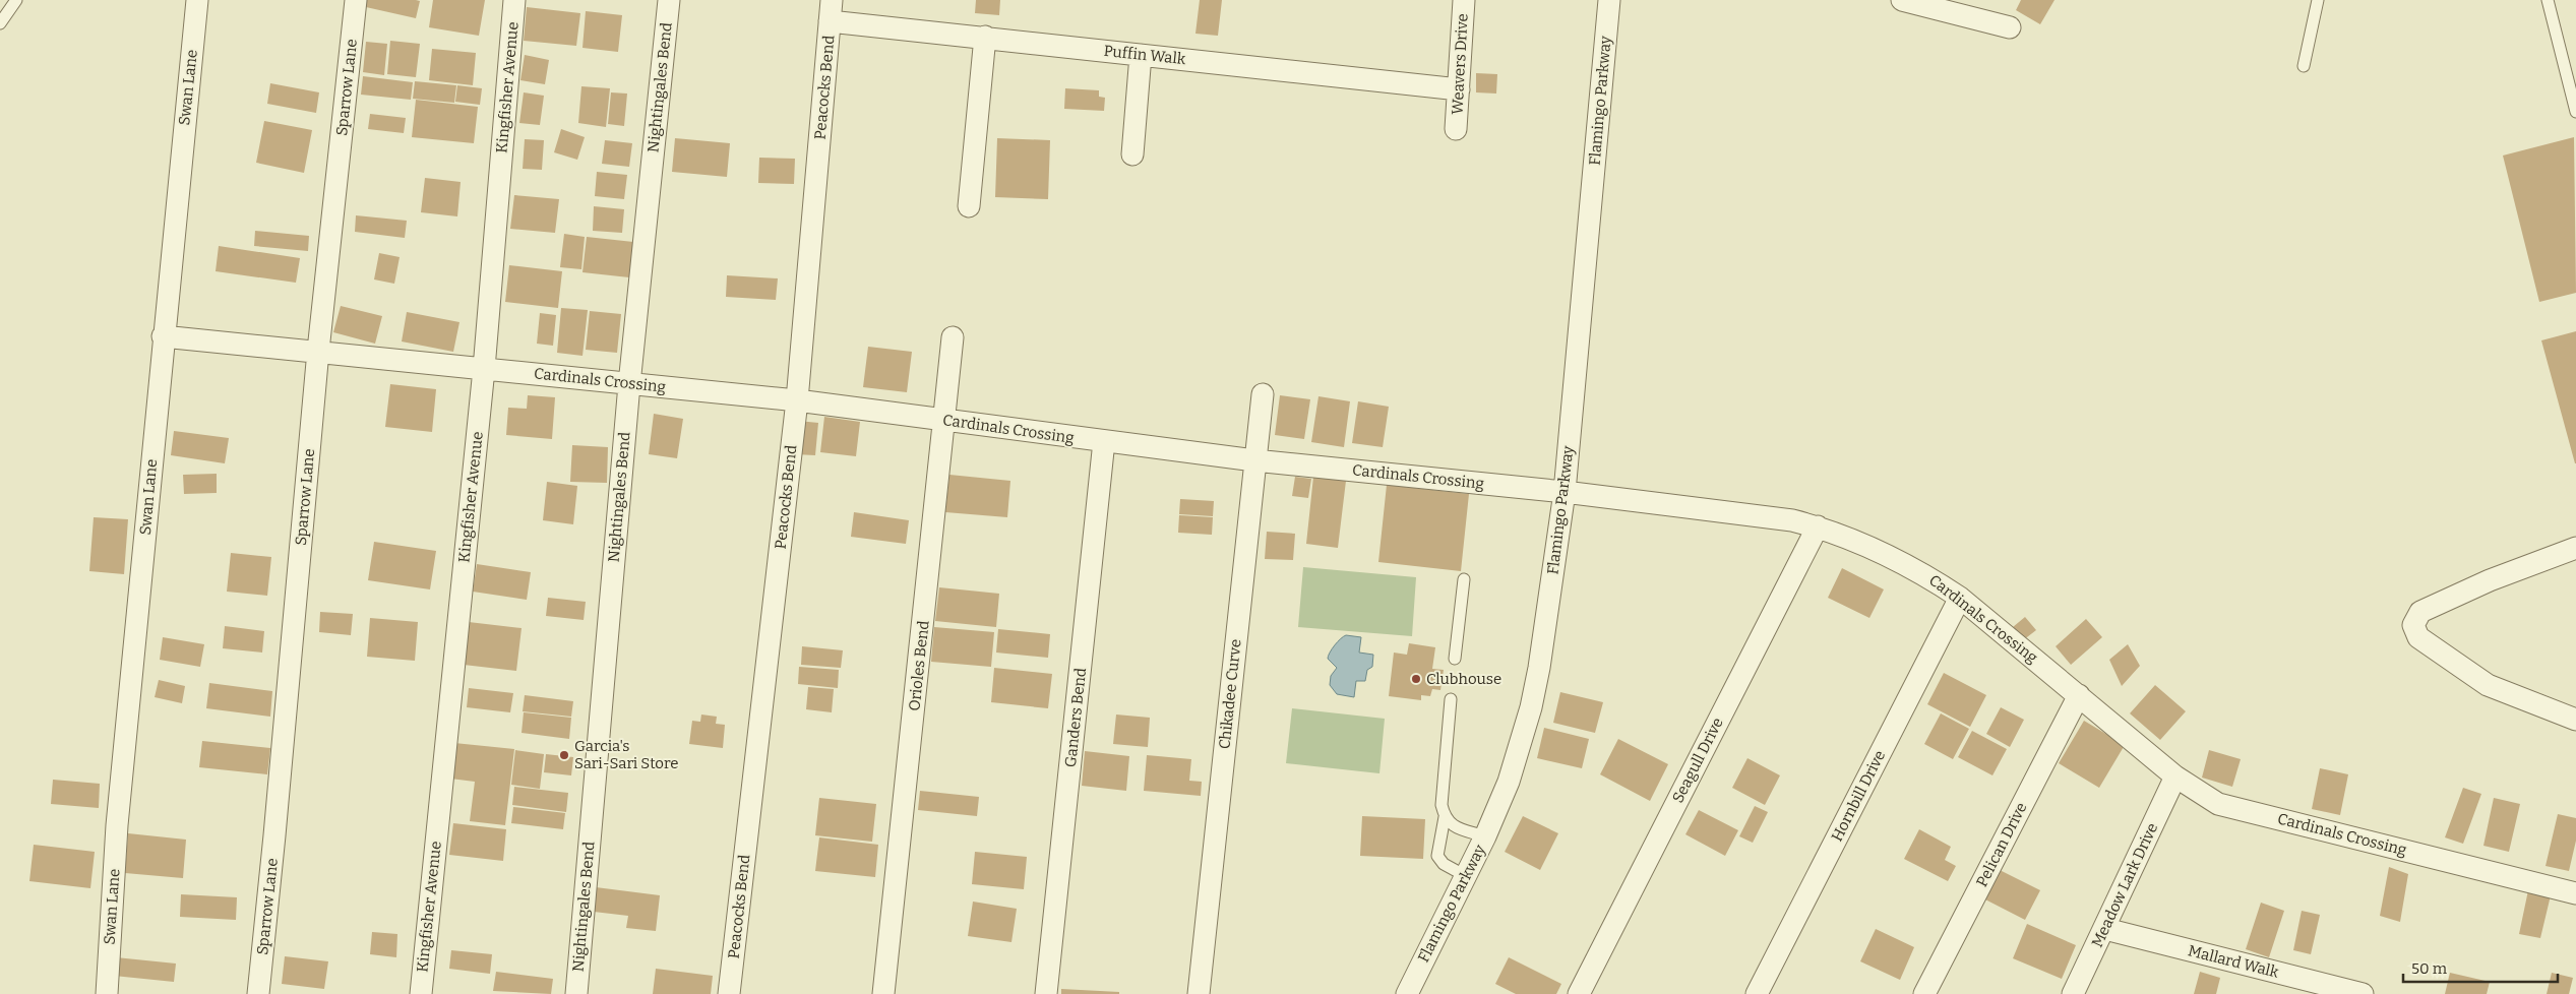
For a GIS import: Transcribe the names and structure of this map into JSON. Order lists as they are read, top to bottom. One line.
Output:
{"streets":{"street":["Puffin Walk","Weavers Drive","Swan Lane","Sparrow Lane","Kingfisher Avenue","Nightingales Bend","Peacocks Bend","Flamingo Parkway","Cardinals Crossing","Orioles Bend","Chikadee Curve","Ganders Bend","Seagull Drive","Hornbill Drive","Pelican Drive","Meadow Lark Drive","Mallard Walk"]},"crossings":[["Puffin Walk","Weavers Drive"],["Puffin Walk","Peacocks Bend"],["Swan Lane","Cardinals Crossing"],["Sparrow Lane","Cardinals Crossing"],["Kingfisher Avenue","Cardinals Crossing"],["Nightingales Bend","Cardinals Crossing"],["Peacocks Bend","Cardinals Crossing"],["Flamingo Parkway","Cardinals Crossing"],["Cardinals Crossing","Orioles Bend"],["Cardinals Crossing","Chikadee Curve"],["Cardinals Crossing","Ganders Bend"],["Cardinals Crossing","Seagull Drive"],["Cardinals Crossing","Hornbill Drive"],["Cardinals Crossing","Pelican Drive"],["Cardinals Crossing","Meadow Lark Drive"],["Meadow Lark Drive","Mallard Walk"]],"places":["Clubhouse","Garcia's Sari-Sari Store"],"scale_bar":"50 m"}
